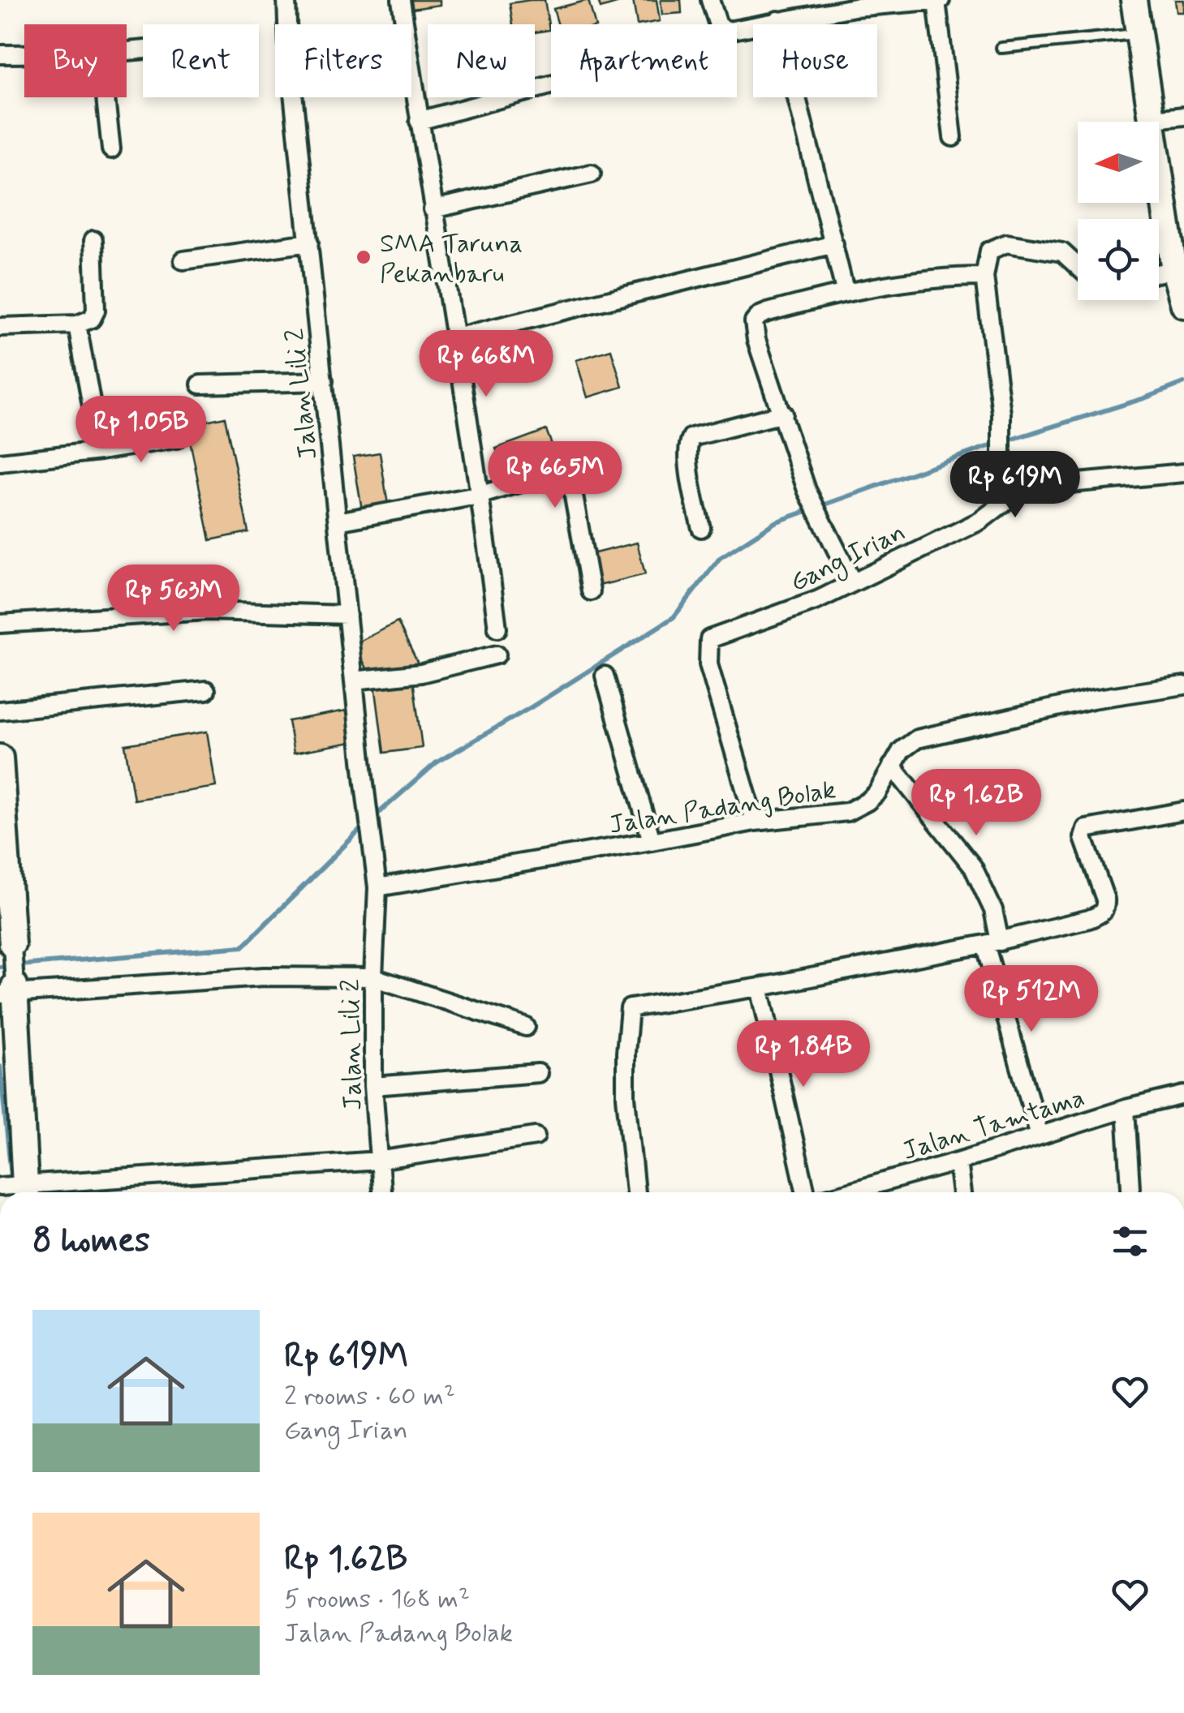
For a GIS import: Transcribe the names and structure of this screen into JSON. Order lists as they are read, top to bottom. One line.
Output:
{"streets":{"street":["Jalan Lili 2","Gang Irian","Jalan Padang Bolak","Jalan Tamtama"]},"crossings":[["Jalan Lili 2","Jalan Padang Bolak"],["Gang Irian","Jalan Padang Bolak"]],"places":["SMA Taruna Pekanbaru"],"north":"left","page":{"chip":["Buy","Rent","Filters","New","Apartment","House"],"price":["Rp 668M","Rp 1.05B","Rp 665M","Rp 619M","Rp 563M","Rp 1.62B","Rp 512M","Rp 1.84B"],"heading":"8 homes","list":[{"name":"Rp 619M","note":"2 rooms · 60 m² · Gang Irian"},{"name":"Rp 1.62B","note":"5 rooms · 168 m² · Jalan Padang Bolak"}]}}
